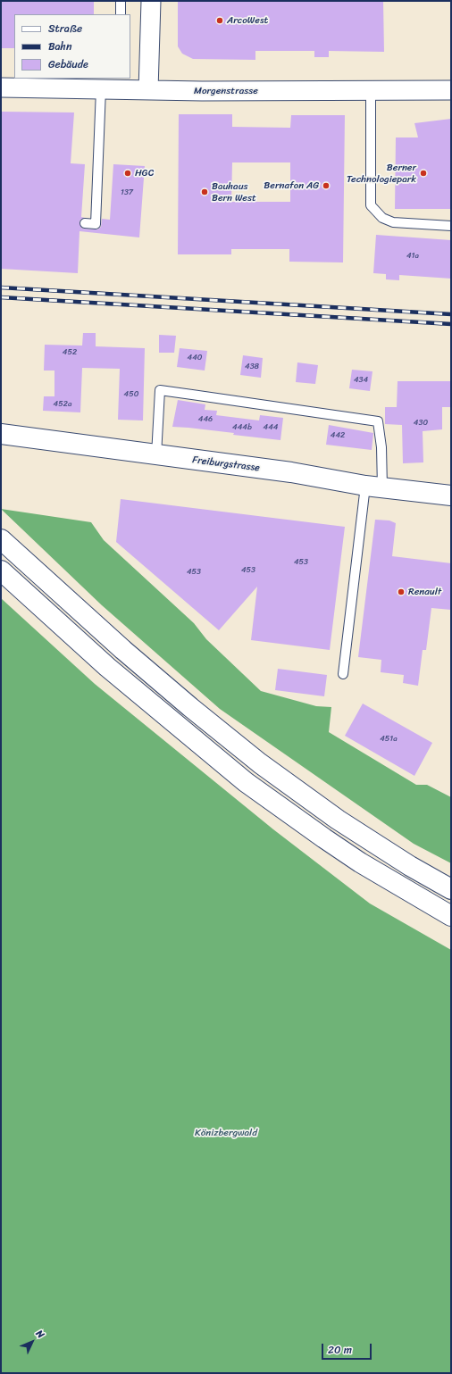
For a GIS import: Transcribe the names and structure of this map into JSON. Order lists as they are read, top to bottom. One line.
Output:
{"streets":{"main road":["Freiburgstrasse"],"street":["Morgenstrasse"]},"parks":["Könizbergwald"],"places":["ArcoWest","HGC","Berner Technologiepark","Bernafon AG","Bauhaus Bern West","Renault"],"house_numbers":["137","41a","452","440","438","434","450","452a","446","430","444b","444","442","453","453","453","451a"],"legend":["Straße","Bahn","Gebäude"],"scale_bar":"20 m","north":"top right"}
